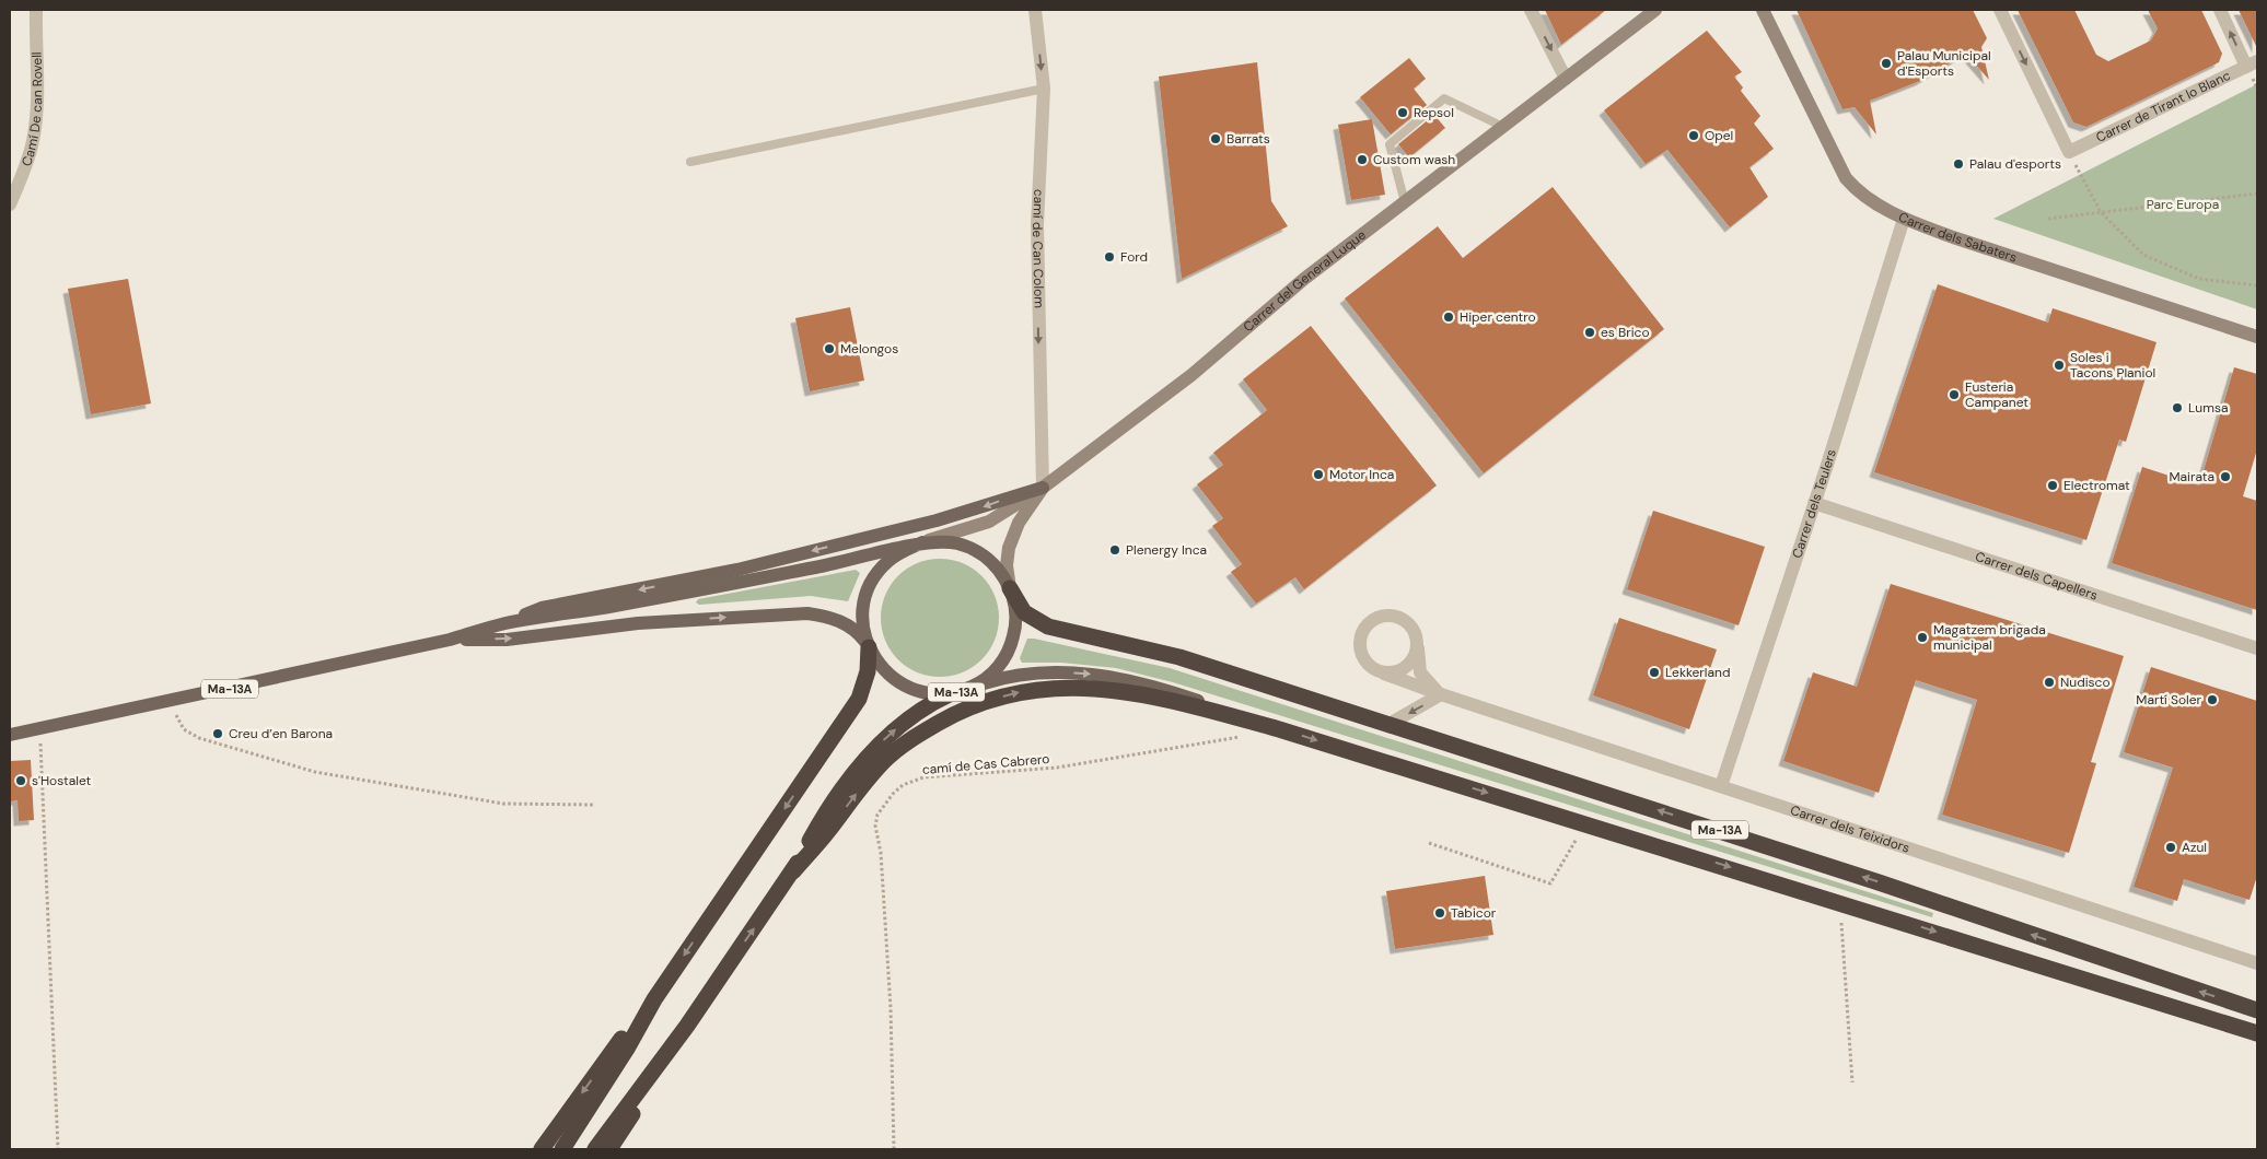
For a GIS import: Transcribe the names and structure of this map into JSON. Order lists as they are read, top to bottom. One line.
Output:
{"streets":{"highway":["Ma-13A"],"main road":["Carrer dels Sabaters","Carrer del General Luque"],"street":["Carrer de Tirant lo Blanc","Camí De can Rovell","camí de Can Colom","Carrer dels Teulers","Carrer dels Capellers","Carrer dels Teixidors"],"path":["camí de Cas Cabrero"]},"crossings":[["Carrer dels Sabaters","Carrer dels Teulers"],["camí de Can Colom","Carrer del General Luque"],["Carrer del General Luque","Ma-13A"],["Carrer dels Teulers","Carrer dels Capellers"],["Carrer dels Teulers","Carrer dels Teixidors"],["Ma-13A","camí de Cas Cabrero"]],"one_way":["camí de Can Colom"],"parks":["Parc Europa"],"places":["Palau Municipal d'Esports","Repsol","Opel","Barrats","Custom wash","Palau d'esports","Ford","Hiper centro","es Brico","Melongos","Soles i Tacons Planiol","Fusteria Campanet","Lumsa","Motor Inca","Mairata","Electromat","Plenergy Inca","Magatzem brigada municipal","Lekkerland","Nudisco","Martí Soler","Creu d’en Barona","s'Hostalet","Azul","Tabicor"]}
